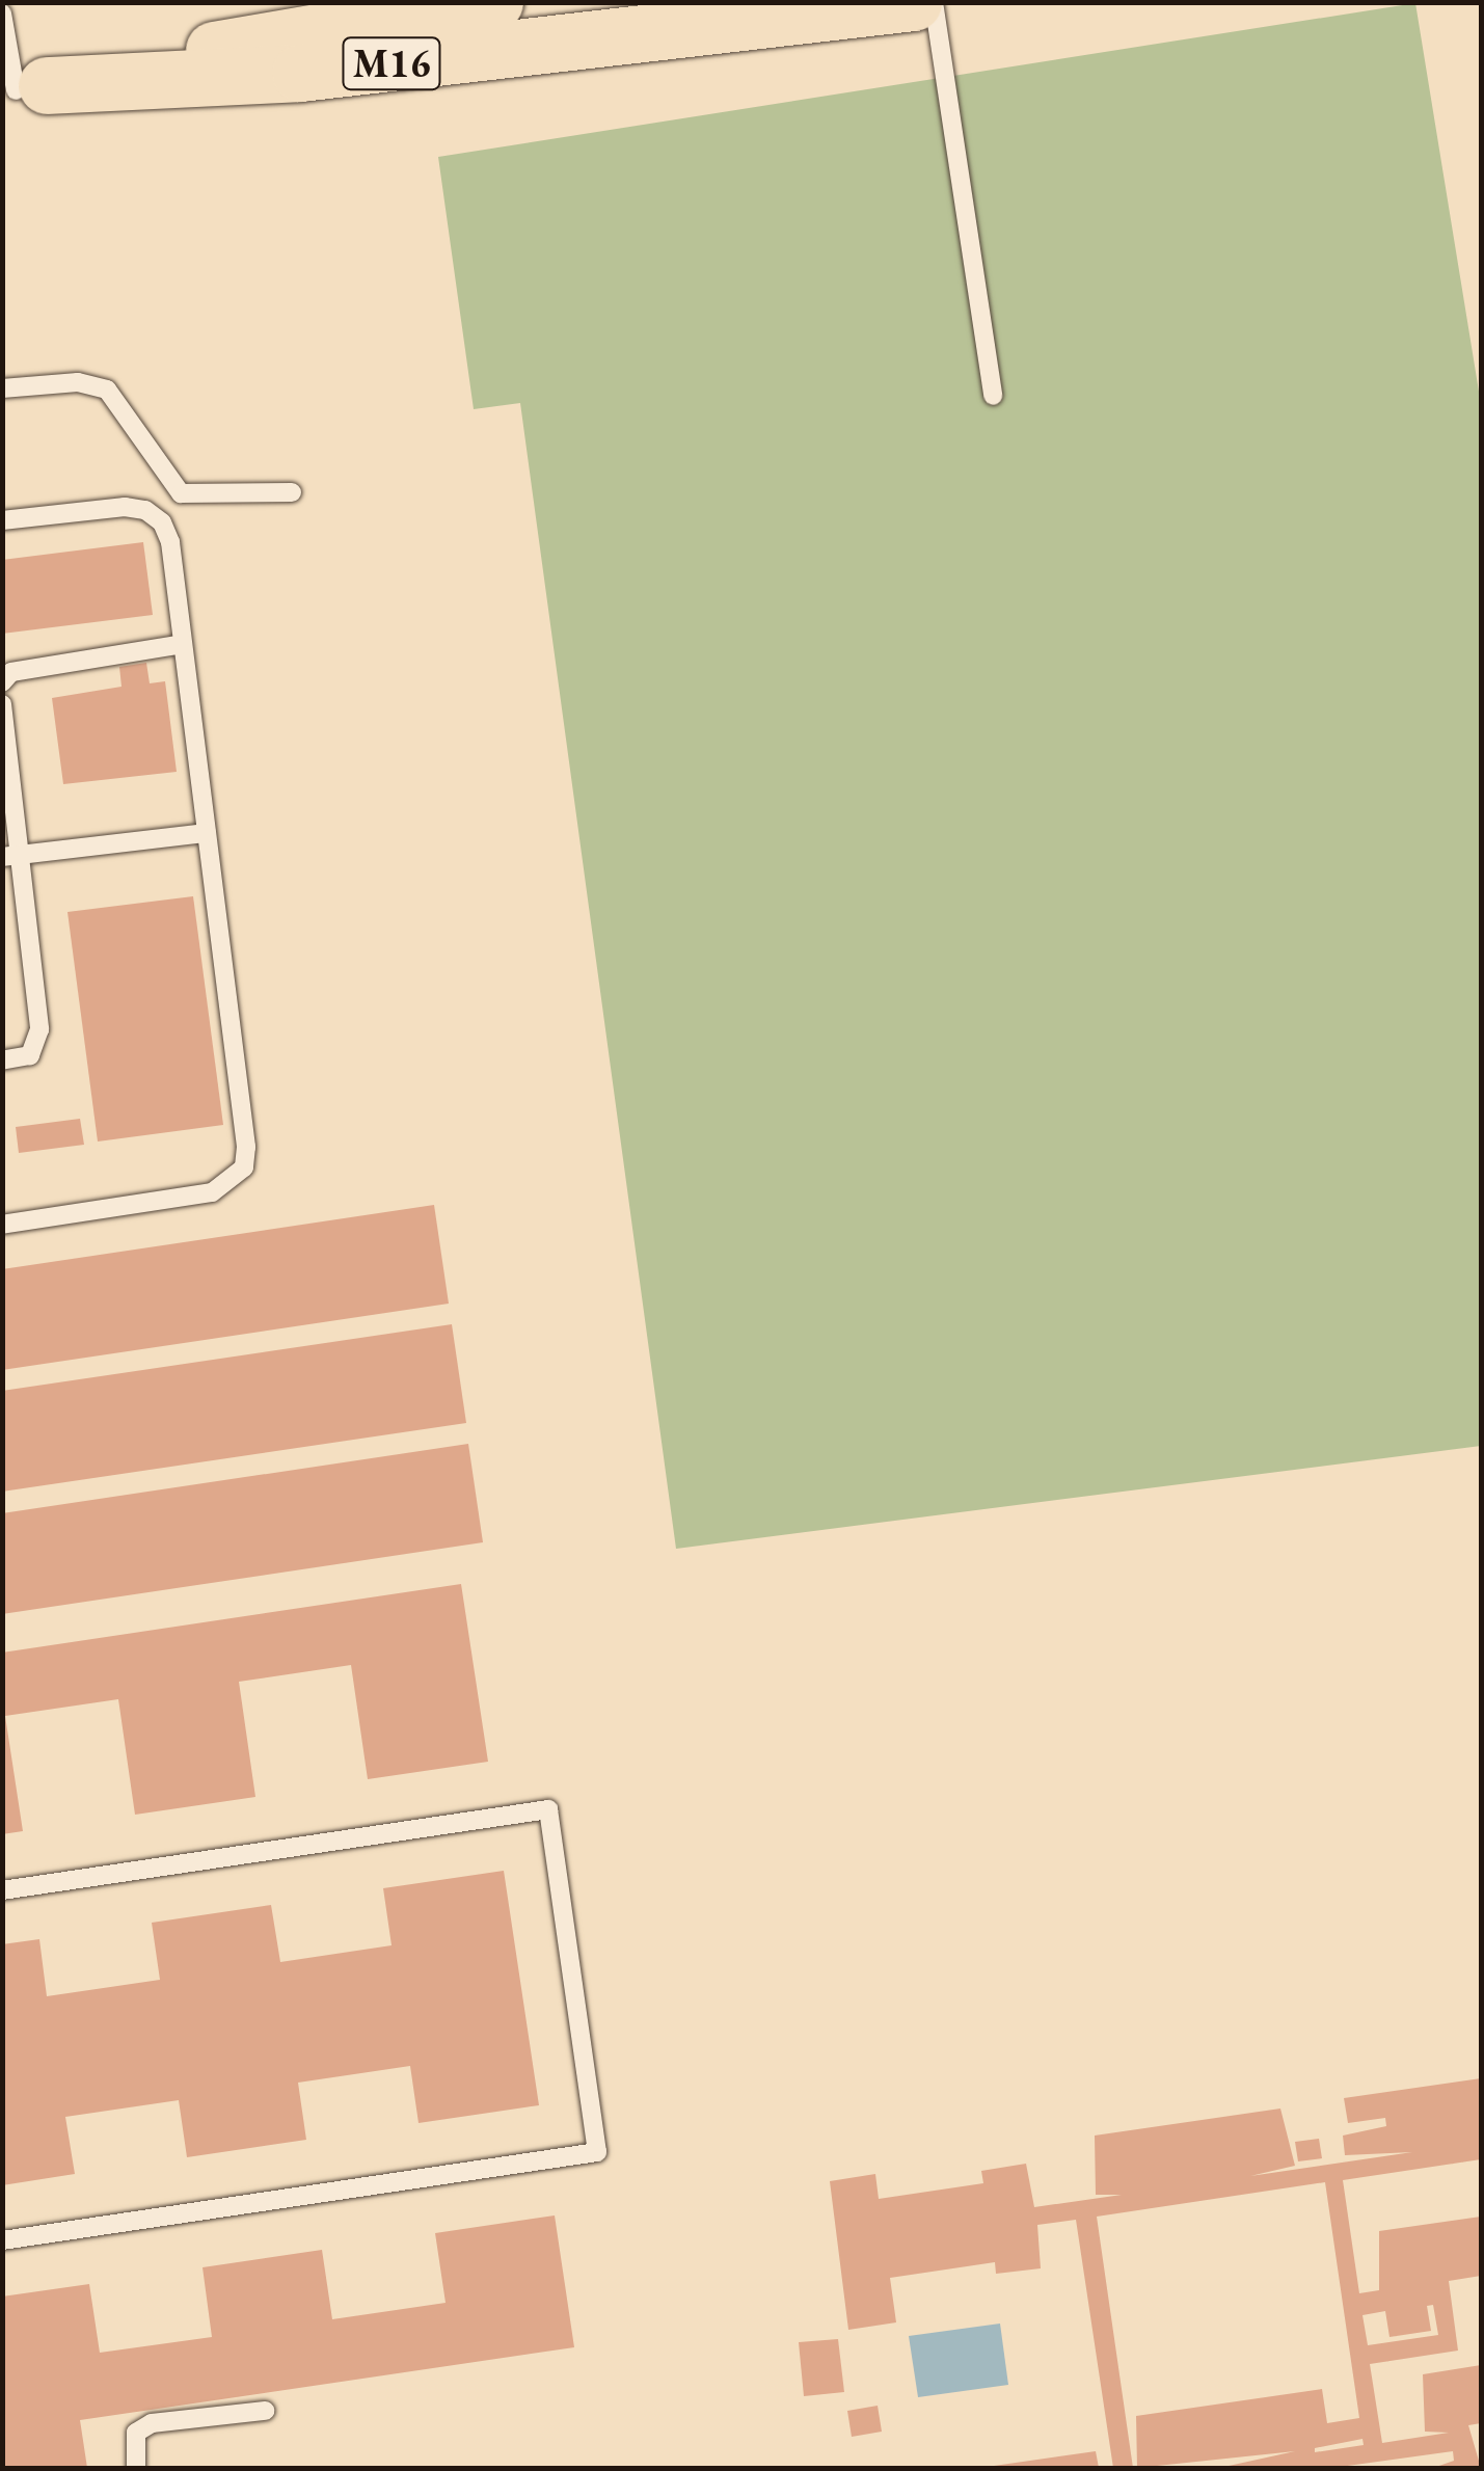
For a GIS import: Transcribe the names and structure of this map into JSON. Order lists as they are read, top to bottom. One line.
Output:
{"streets":{"main road":["M16"]}}
